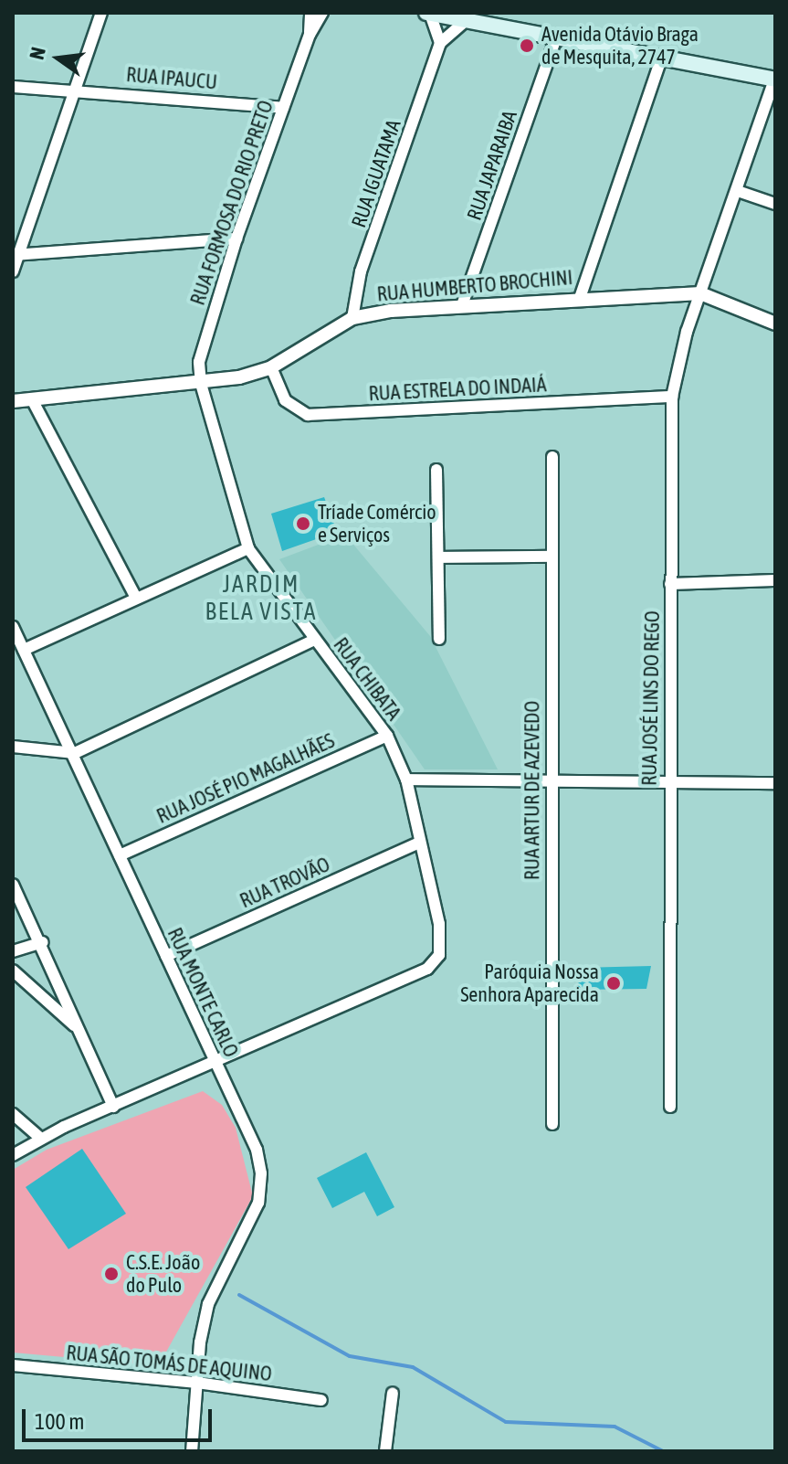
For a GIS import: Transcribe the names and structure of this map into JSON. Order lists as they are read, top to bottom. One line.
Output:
{"streets":{"street":["RUA IPAUCU","RUA JAPARAIBA","RUA IGUATAMA","RUA FORMOSA DO RIO PRETO","RUA HUMBERTO BROCHINI","RUA ESTRELA DO INDAIÁ","RUA CHIBATA","RUA JOSÉ LINS DO REGO","RUA JOSÉ PIO MAGALHÃES","RUA ARTUR DE AZEVEDO","RUA TROVÃO","RUA MONTE CARLO","RUA SÃO TOMÁS DE AQUINO"]},"crossings":[["RUA IPAUCU","RUA FORMOSA DO RIO PRETO"],["RUA JAPARAIBA","RUA HUMBERTO BROCHINI"],["RUA IGUATAMA","RUA HUMBERTO BROCHINI"],["RUA FORMOSA DO RIO PRETO","RUA HUMBERTO BROCHINI"],["RUA FORMOSA DO RIO PRETO","RUA CHIBATA"],["RUA HUMBERTO BROCHINI","RUA ESTRELA DO INDAIÁ"],["RUA HUMBERTO BROCHINI","RUA CHIBATA"],["RUA HUMBERTO BROCHINI","RUA JOSÉ LINS DO REGO"],["RUA ESTRELA DO INDAIÁ","RUA JOSÉ LINS DO REGO"],["RUA CHIBATA","RUA JOSÉ PIO MAGALHÃES"],["RUA CHIBATA","RUA TROVÃO"],["RUA CHIBATA","RUA MONTE CARLO"],["RUA JOSÉ PIO MAGALHÃES","RUA MONTE CARLO"],["RUA TROVÃO","RUA MONTE CARLO"],["RUA MONTE CARLO","RUA SÃO TOMÁS DE AQUINO"]],"districts":["JARDIM BELA VISTA"],"places":["Avenida Otávio Braga de Mesquita, 2747","Tríade Comércio e Serviços","Paróquia Nossa Senhora Aparecida","C.S.E. João do Pulo"],"scale_bar":"100 m","north":"left"}
